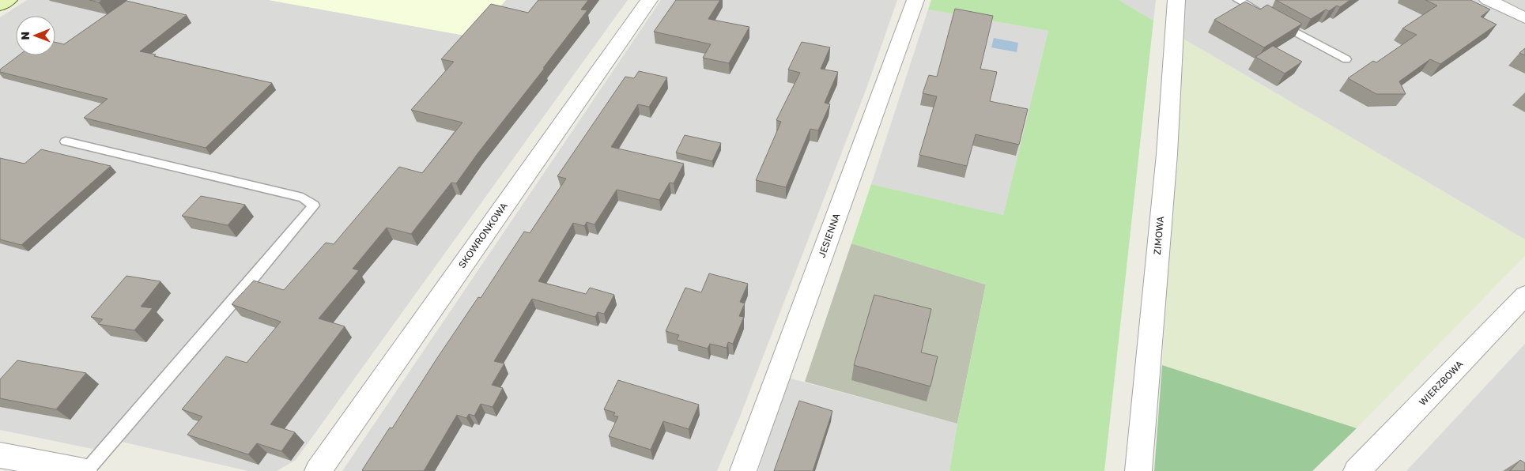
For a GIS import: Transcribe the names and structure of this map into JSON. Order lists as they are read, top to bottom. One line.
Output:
{"streets":{"street":["SKOWRONKOWA","JESIENNA","ZIMOWA","WIERZBOWA"]},"north":"left"}
